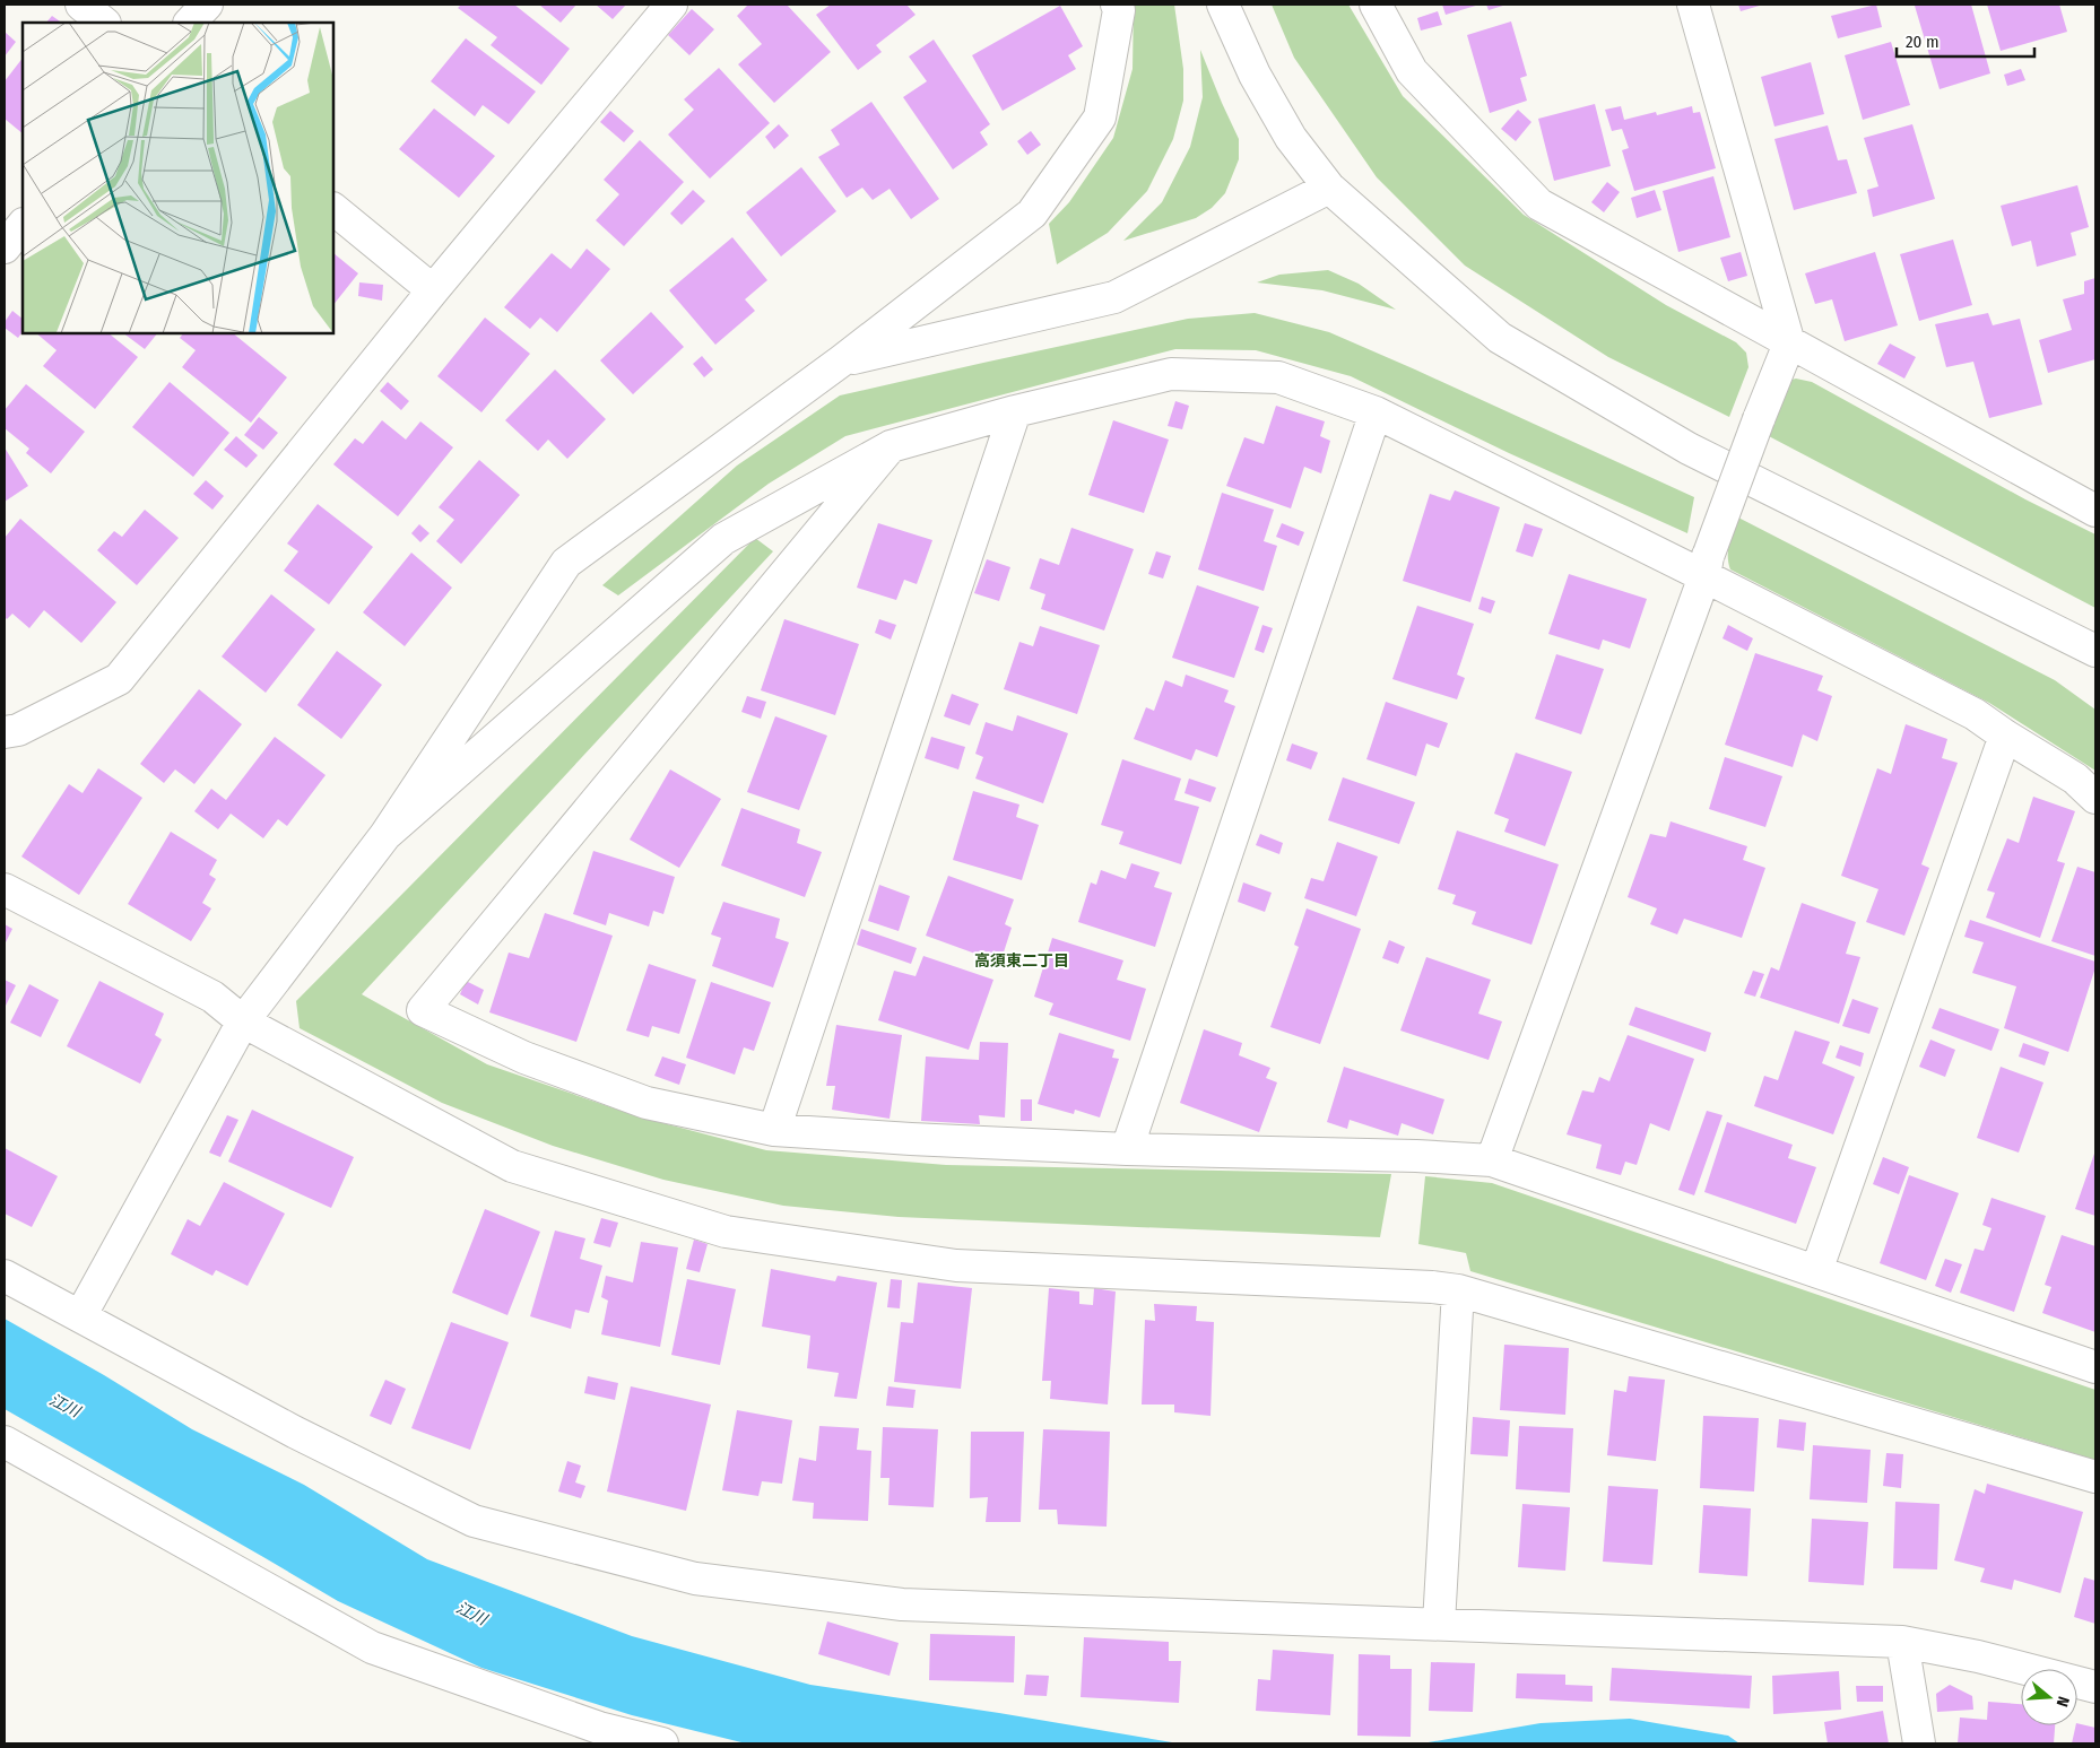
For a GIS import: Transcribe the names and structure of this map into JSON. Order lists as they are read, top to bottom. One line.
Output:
{"districts":["高須東二丁目"],"water":["江川"],"scale_bar":"20 m","north":"right"}
